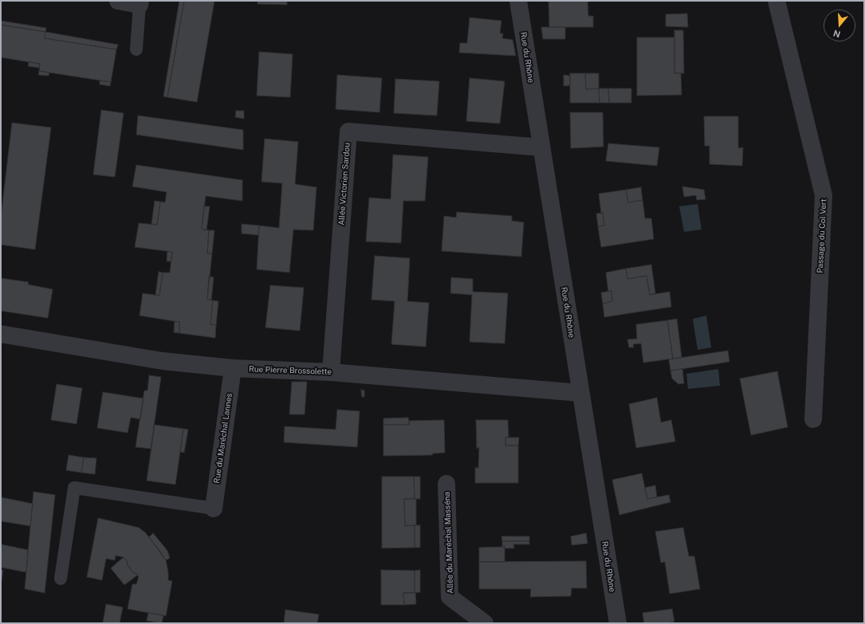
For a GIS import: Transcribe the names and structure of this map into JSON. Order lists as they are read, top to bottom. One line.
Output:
{"streets":{"street":["Rue du Rhône","Allée Victorien Sardou","Passage du Col Vert","Rue Pierre Brossolette","Rue du Maréchal Lannes","Allée du Maréchal Masséna"]},"crossings":[["Rue du Rhône","Allée Victorien Sardou"],["Rue du Rhône","Rue Pierre Brossolette"],["Allée Victorien Sardou","Rue Pierre Brossolette"],["Rue Pierre Brossolette","Rue du Maréchal Lannes"]],"north":"bottom"}
